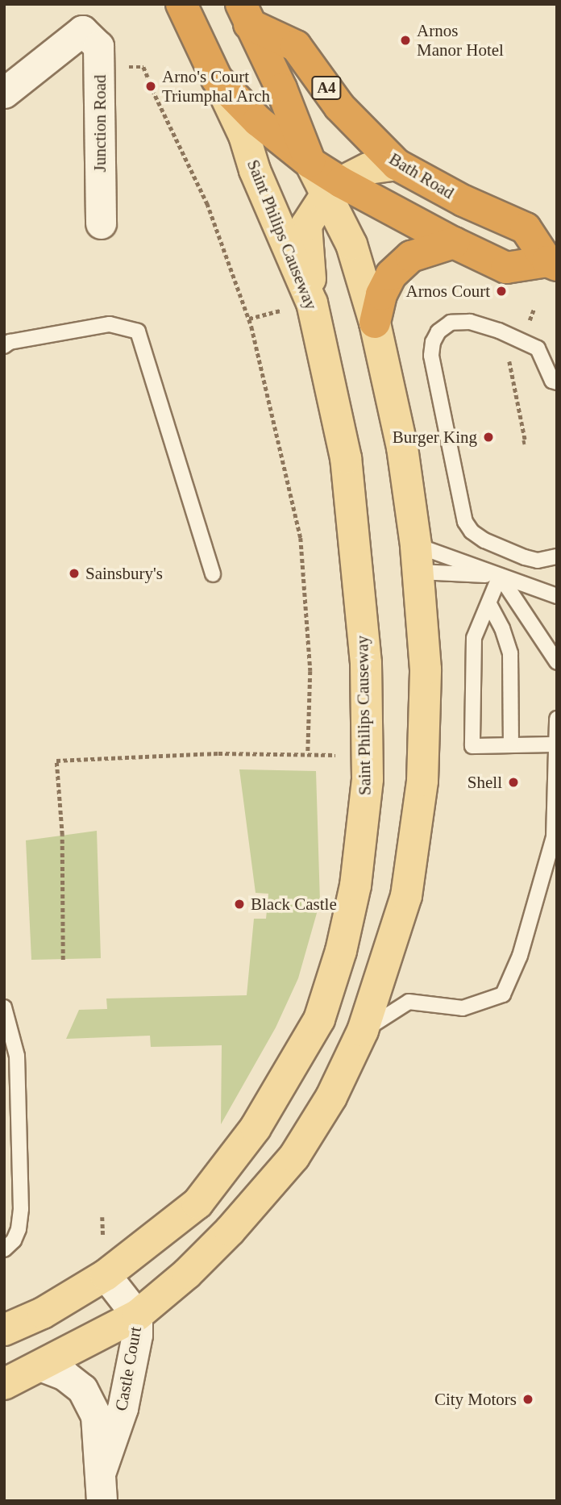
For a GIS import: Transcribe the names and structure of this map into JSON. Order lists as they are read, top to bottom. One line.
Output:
{"streets":{"highway":["A4","Bath Road"],"main road":["Saint Philips Causeway"],"street":["Junction Road","Castle Court"]},"crossings":[["A4","Bath Road"],["A4","Saint Philips Causeway"],["Saint Philips Causeway","Castle Court"]],"places":["Arnos Manor Hotel","Arno's Court Triumphal Arch","Arnos Court","Burger King","Sainsbury's","Shell","Black Castle","City Motors"]}
